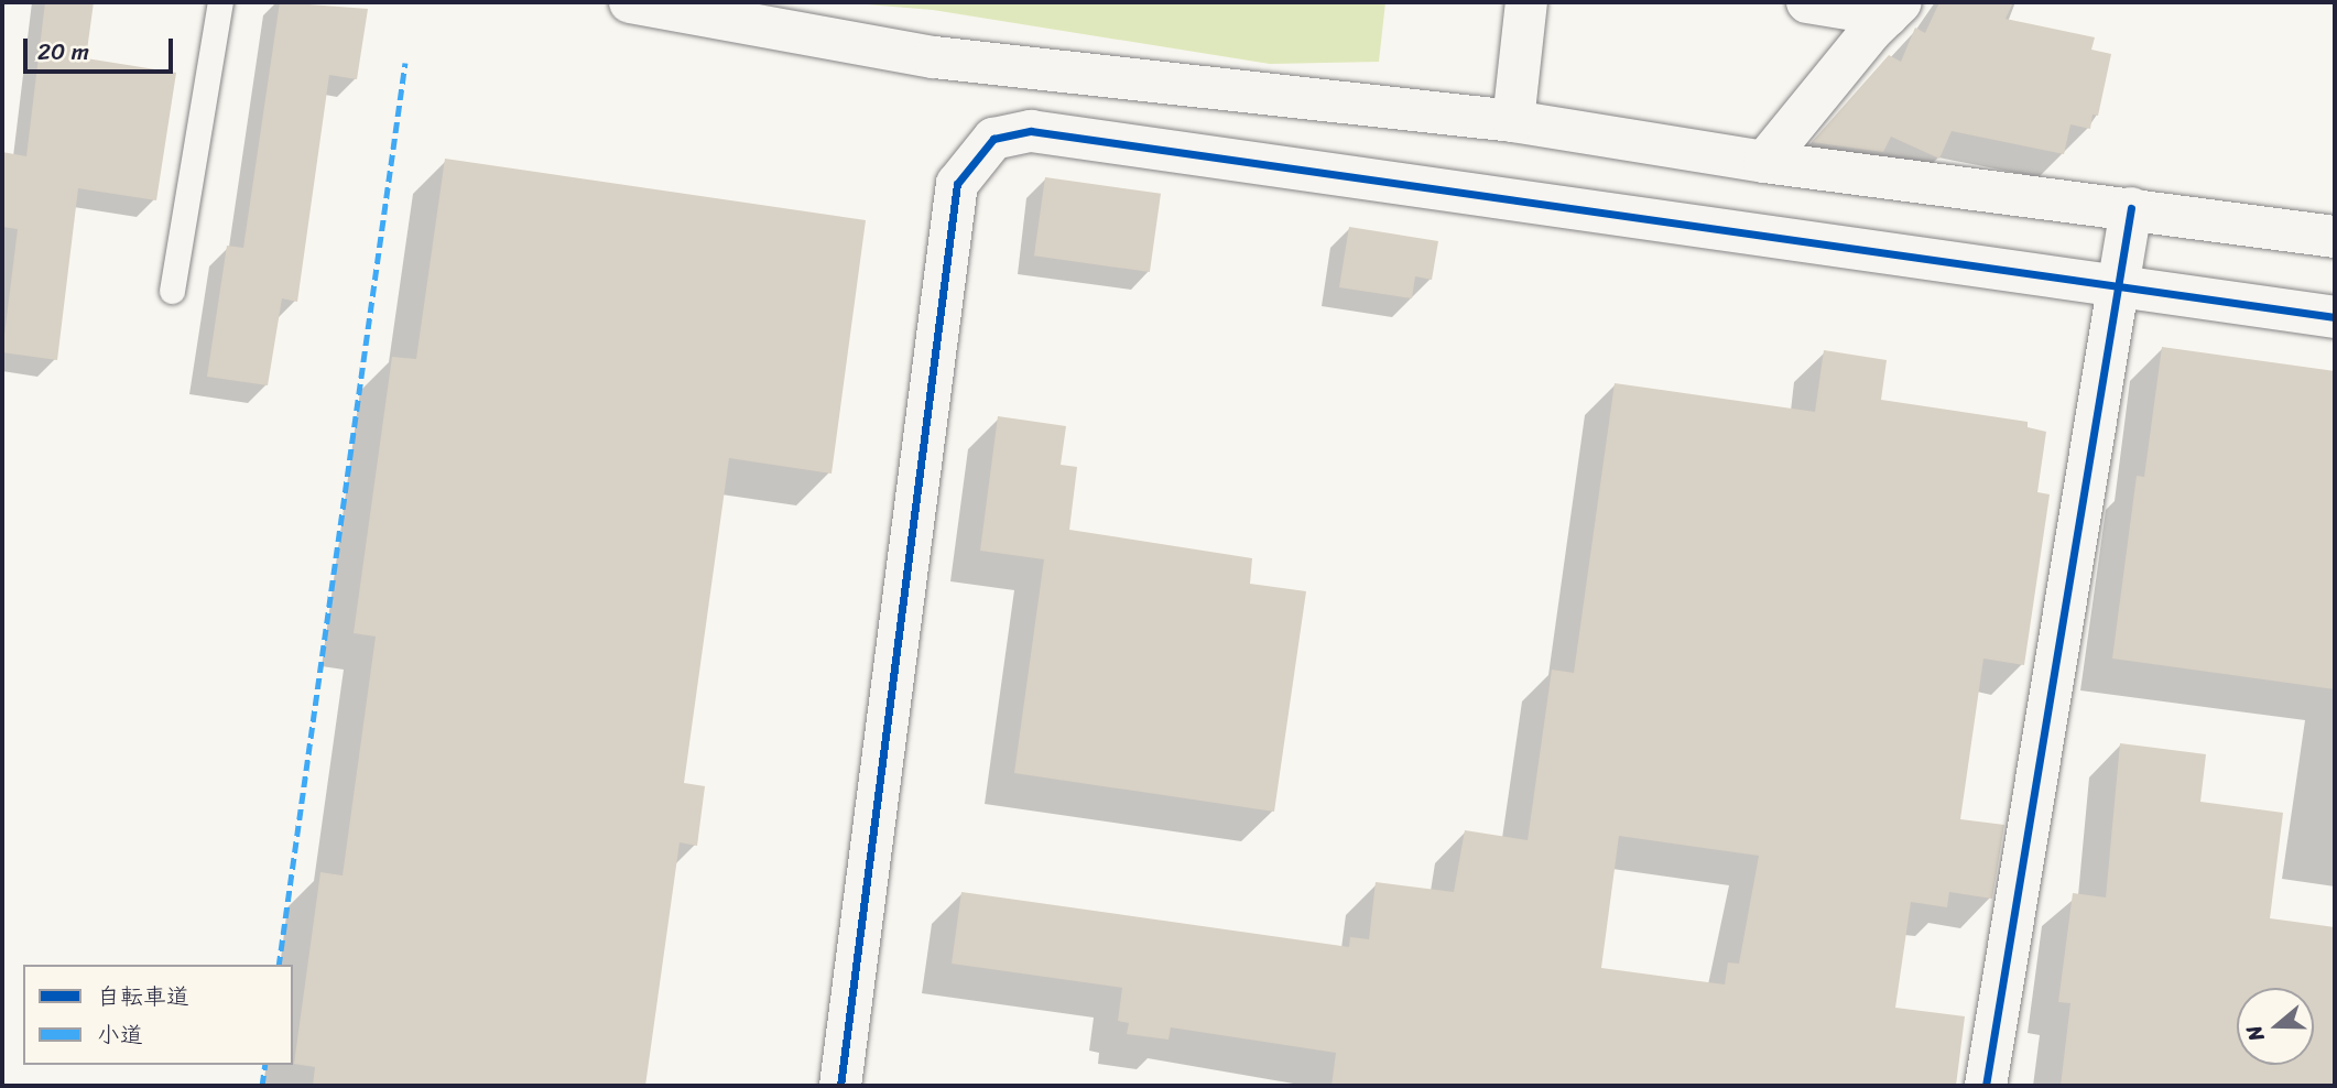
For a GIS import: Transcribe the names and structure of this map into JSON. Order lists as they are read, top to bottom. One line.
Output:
{"legend":["自転車道","小道"],"scale_bar":"20 m","north":"left"}
